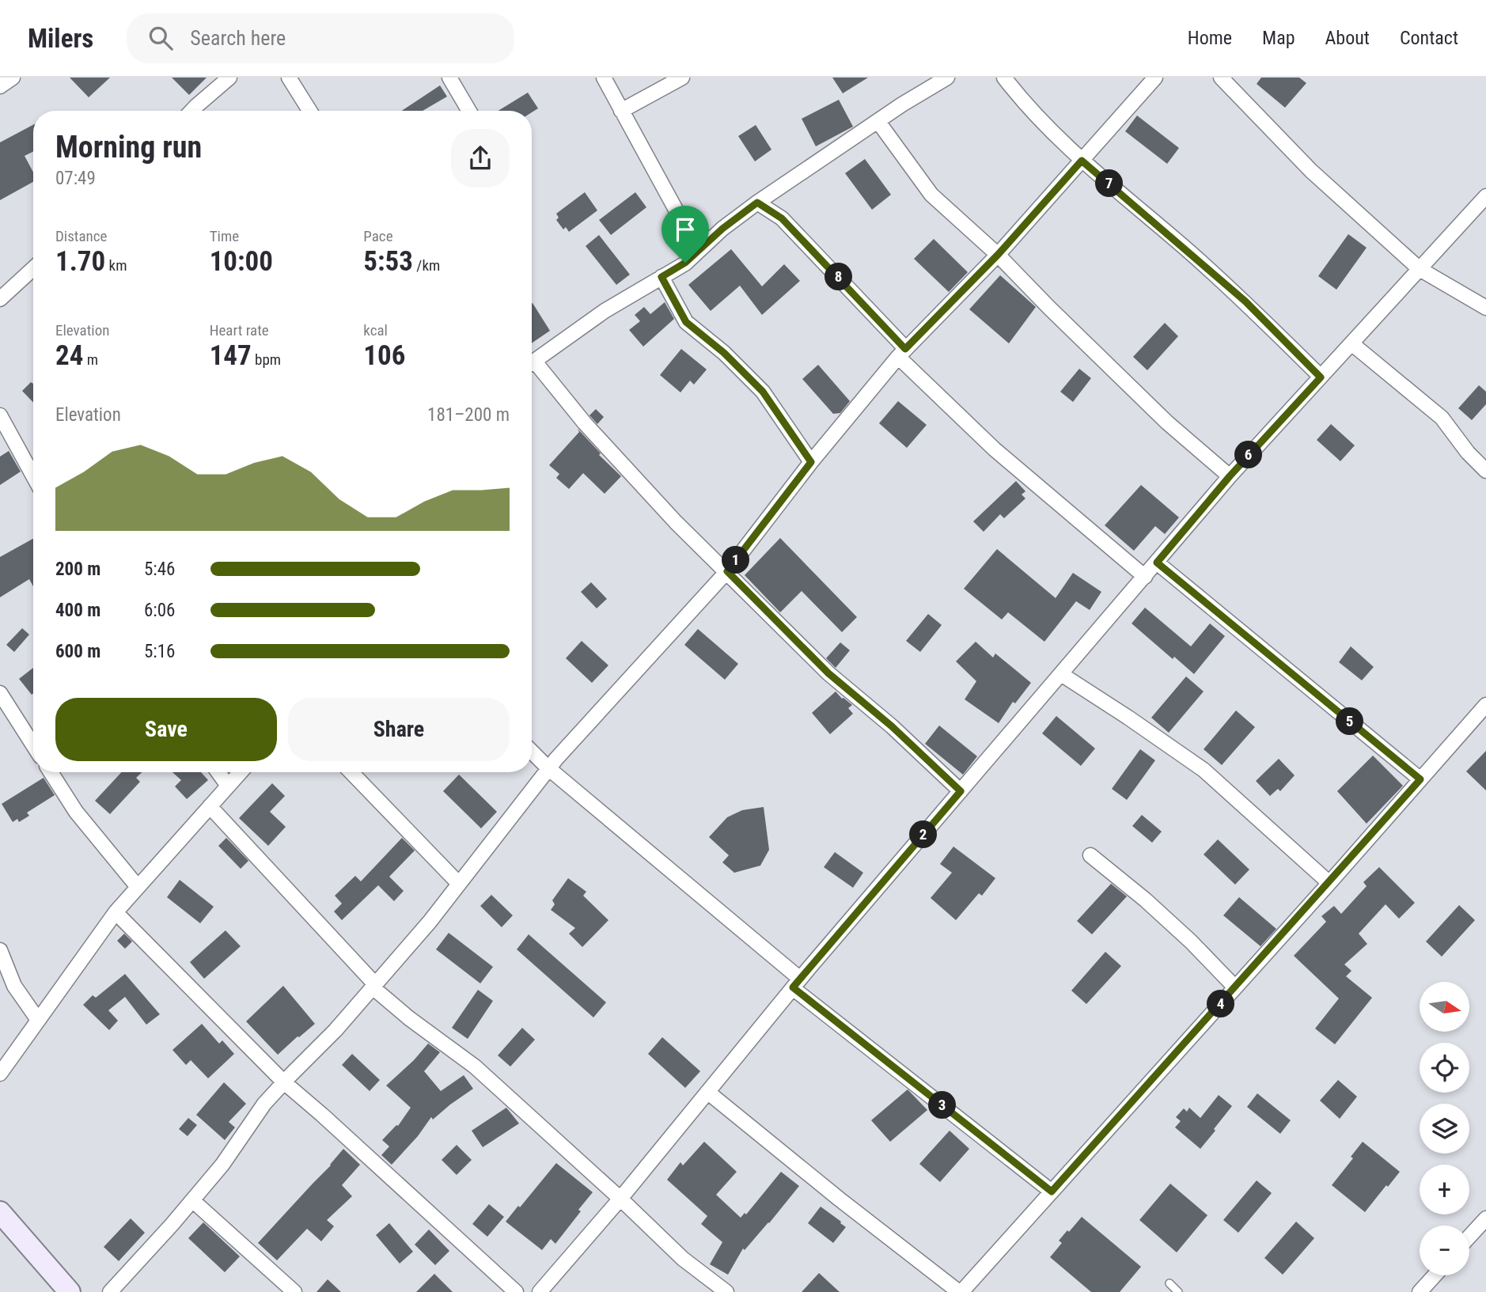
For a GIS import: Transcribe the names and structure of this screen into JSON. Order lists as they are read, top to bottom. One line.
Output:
{"north":"right","page":{"header":"Milers","search":"Search here","nav":["Home","Map","About","Contact"],"heading":["Morning run","07:49"],"pins":["7","8","6","1","5","2","4","3"],"stats":[["Distance","1.70 km"],["Time","10:00"],["Pace","5:53 /km"],["Elevation","24 m"],["Heart rate","147 bpm"],["kcal","106"]],"chart":["Elevation","181–200 m"],"list":[{"name":"200 m","note":"5:46"},{"name":"400 m","note":"6:06"},{"name":"600 m","note":"5:16"}],"buttons":["Save","Share"],"map_buttons":["+","−"]}}
